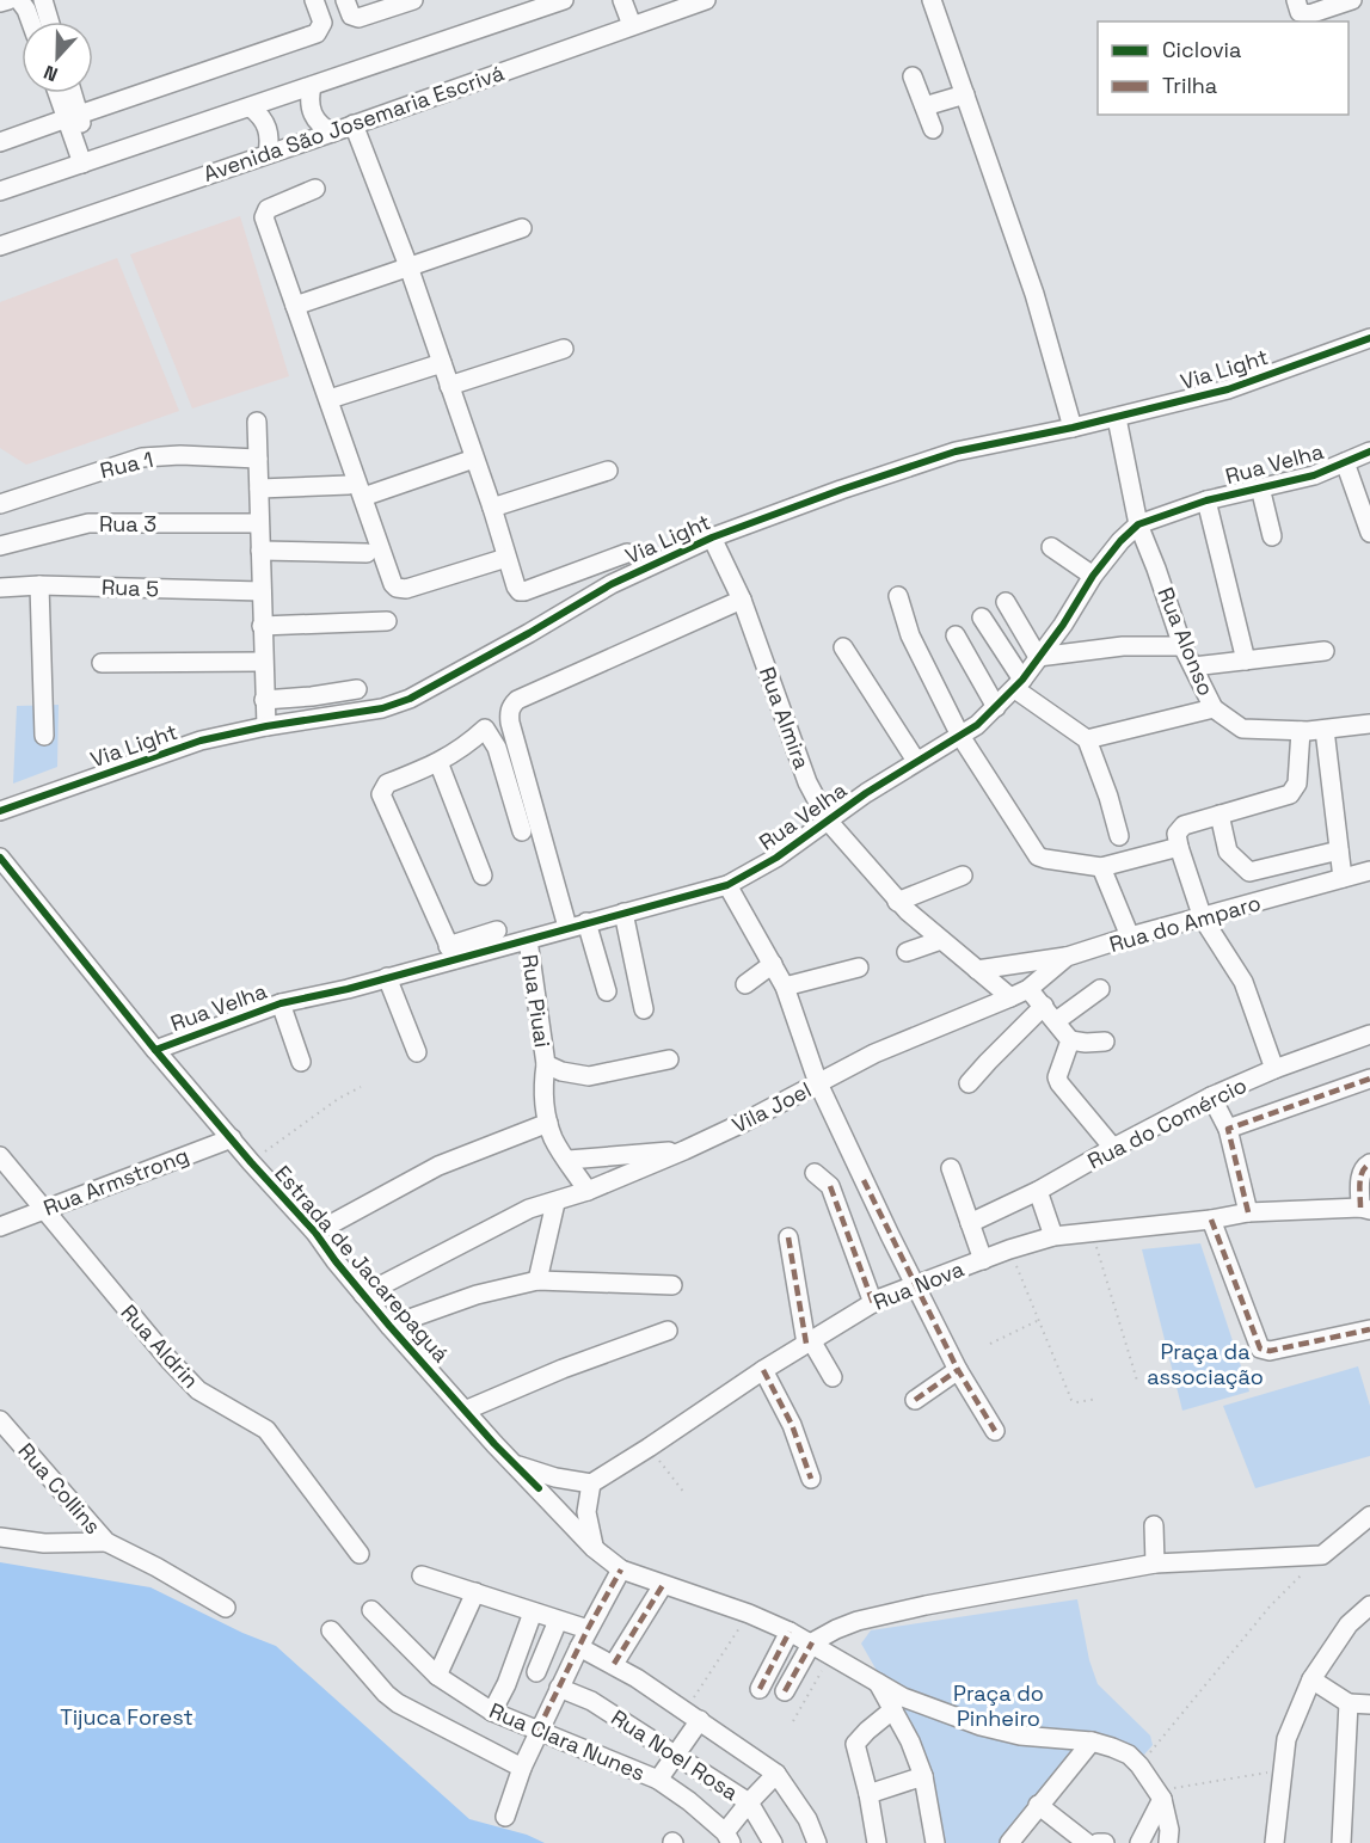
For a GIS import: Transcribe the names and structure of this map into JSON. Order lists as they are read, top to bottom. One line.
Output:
{"streets":{"street":["Avenida São Josemaria Escrivá","Via Light","Rua Velha","Rua 1","Rua 3","Rua 5","Rua Alonso","Rua Almira","Rua do Amparo","Rua Piuai","Vila Joel","Rua do Comércio","Rua Armstrong","Estrada de Jacarepaguá","Rua Nova","Rua Aldrin","Rua Collins","Rua Clara Nunes","Rua Noel Rosa"]},"crossings":[["Via Light","Rua Alonso"],["Via Light","Rua Almira"],["Rua Velha","Rua Alonso"],["Rua Velha","Rua Almira"],["Rua Velha","Rua Piuai"],["Rua Velha","Estrada de Jacarepaguá"],["Rua Almira","Rua do Amparo"],["Rua Almira","Vila Joel"],["Rua do Amparo","Vila Joel"],["Vila Joel","Estrada de Jacarepaguá"],["Rua Armstrong","Estrada de Jacarepaguá"],["Rua Armstrong","Rua Aldrin"]],"parks":["Praça da associação","Praça do Pinheiro","Tijuca Forest"],"legend":["Ciclovia","Trilha"],"north":"bottom"}
